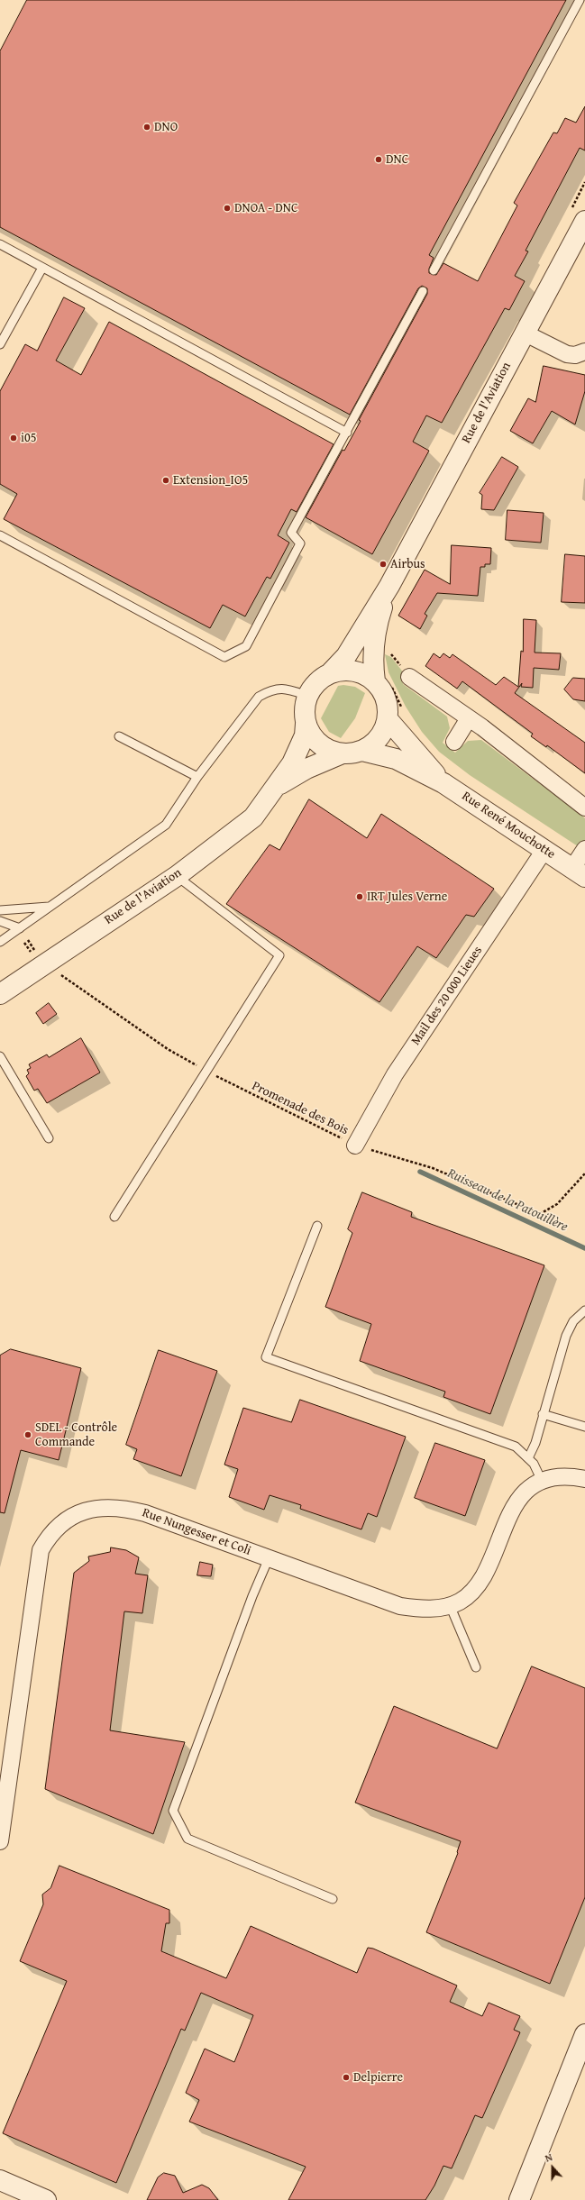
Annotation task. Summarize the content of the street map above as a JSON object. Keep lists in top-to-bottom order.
{
  "streets": {
    "street": [
      "Rue de l'Aviation",
      "Rue René Mouchotte",
      "Mail des 20 000 Lieues",
      "Rue Nungesser et Coli"
    ],
    "path": ["Promenade des Bois"]
  },
  "crossings": [
    ["Rue de l'Aviation", "Rue René Mouchotte"],
    ["Rue de l'Aviation", "Promenade des Bois"],
    ["Rue René Mouchotte", "Mail des 20 000 Lieues"],
    ["Mail des 20 000 Lieues", "Promenade des Bois"]
  ],
  "water": ["Ruisseau de la Patouillère"],
  "places": [
    "DNO",
    "DNC",
    "DNOA - DNC",
    "i05",
    "Extension_IO5",
    "Airbus",
    "IRT Jules Verne",
    "SDEL - Contrôle Commande",
    "Delpierre"
  ],
  "north": "top"
}
